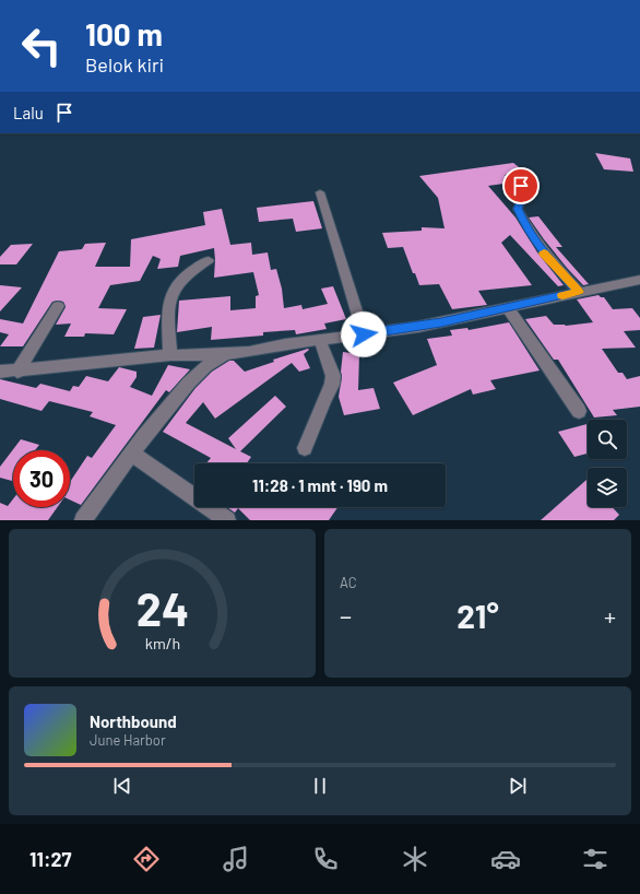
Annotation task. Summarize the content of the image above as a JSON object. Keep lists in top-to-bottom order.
{
  "page": {
    "turn": ["100 m", "Belok kiri"],
    "then": "Lalu",
    "limit": "30",
    "trip": "11:28 · 1 mnt · 190 m",
    "tile": "AC",
    "heat": ["−", "21°", "+"],
    "song": ["Northbound", "June Harbor"],
    "tabs": "11:27",
    "gauge": ["24", "km/h"]
  }
}
